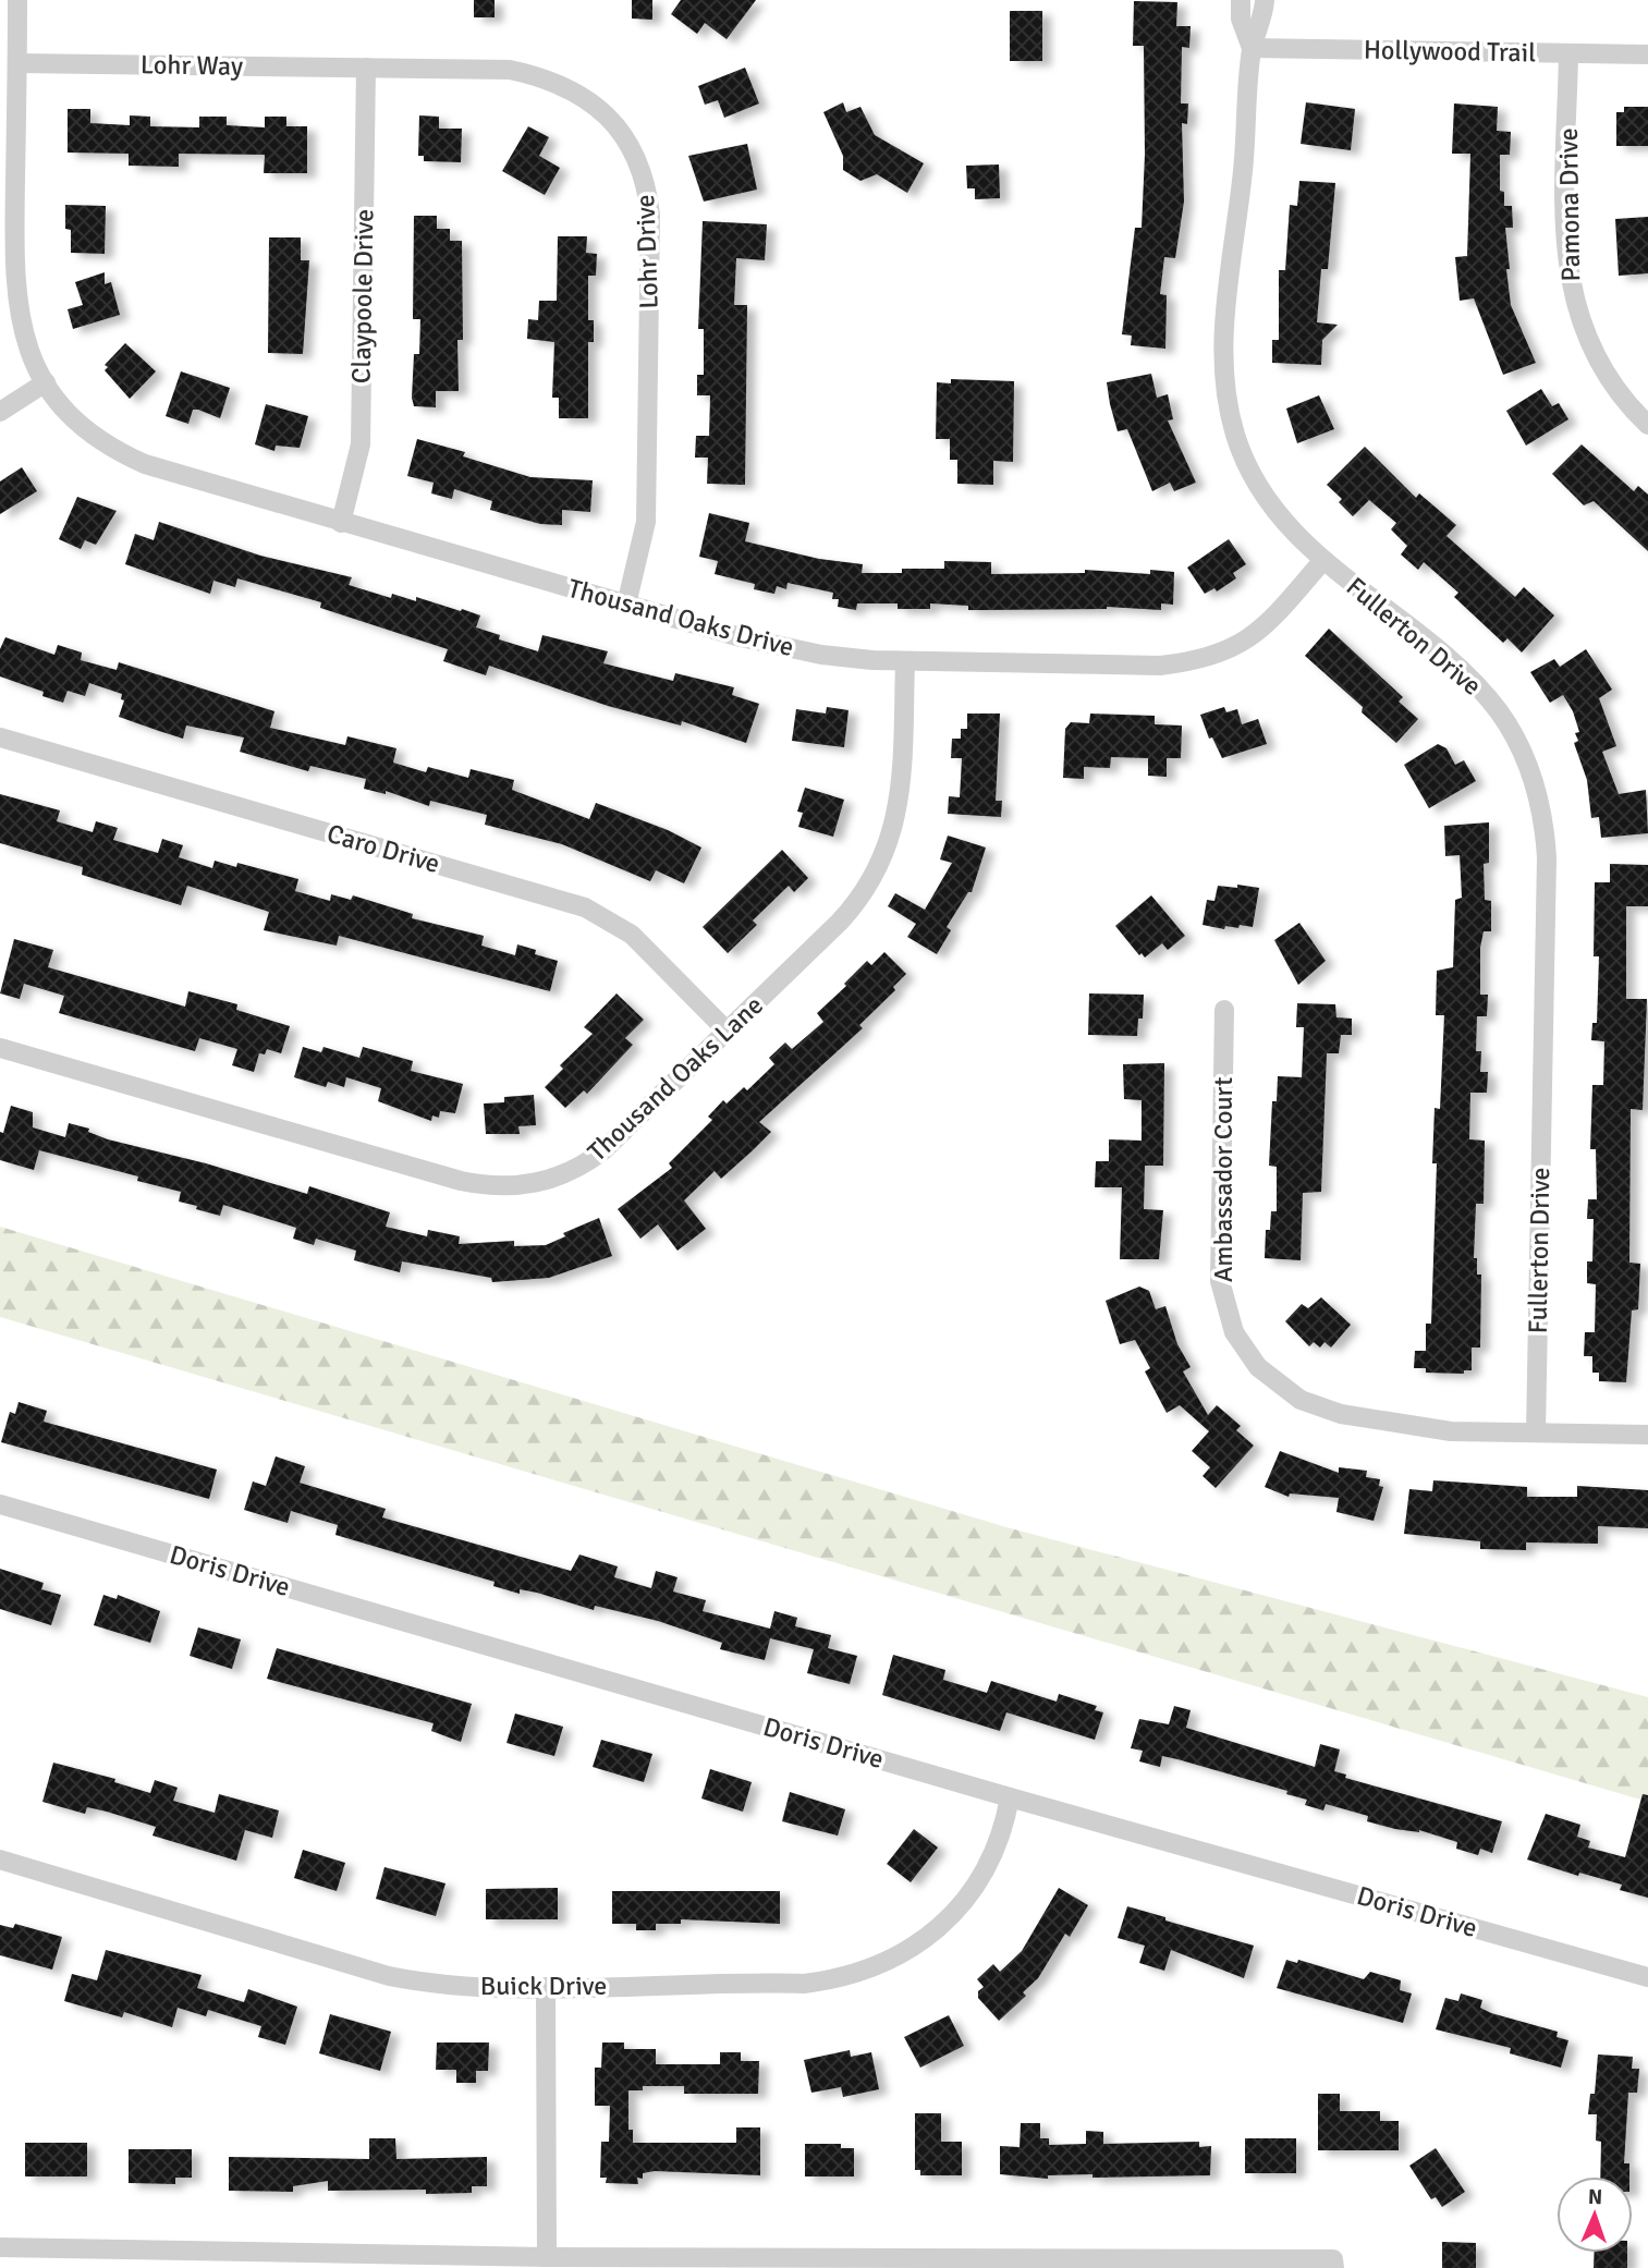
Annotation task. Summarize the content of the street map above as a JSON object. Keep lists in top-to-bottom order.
{
  "streets": {
    "street": [
      "Hollywood Trail",
      "Lohr Way",
      "Pamona Drive",
      "Lohr Drive",
      "Claypoole Drive",
      "Thousand Oaks Drive",
      "Fullerton Drive",
      "Caro Drive",
      "Thousand Oaks Lane",
      "Ambassador Court",
      "Doris Drive",
      "Buick Drive"
    ]
  },
  "crossings": [
    ["Hollywood Trail", "Pamona Drive"],
    ["Hollywood Trail", "Fullerton Drive"],
    ["Lohr Way", "Lohr Drive"],
    ["Lohr Way", "Claypoole Drive"],
    ["Lohr Way", "Thousand Oaks Drive"],
    ["Lohr Drive", "Claypoole Drive"],
    ["Lohr Drive", "Thousand Oaks Drive"],
    ["Claypoole Drive", "Thousand Oaks Drive"],
    ["Thousand Oaks Drive", "Fullerton Drive"],
    ["Thousand Oaks Drive", "Thousand Oaks Lane"],
    ["Fullerton Drive", "Ambassador Court"],
    ["Caro Drive", "Thousand Oaks Lane"],
    ["Doris Drive", "Buick Drive"]
  ],
  "north": "top"
}
